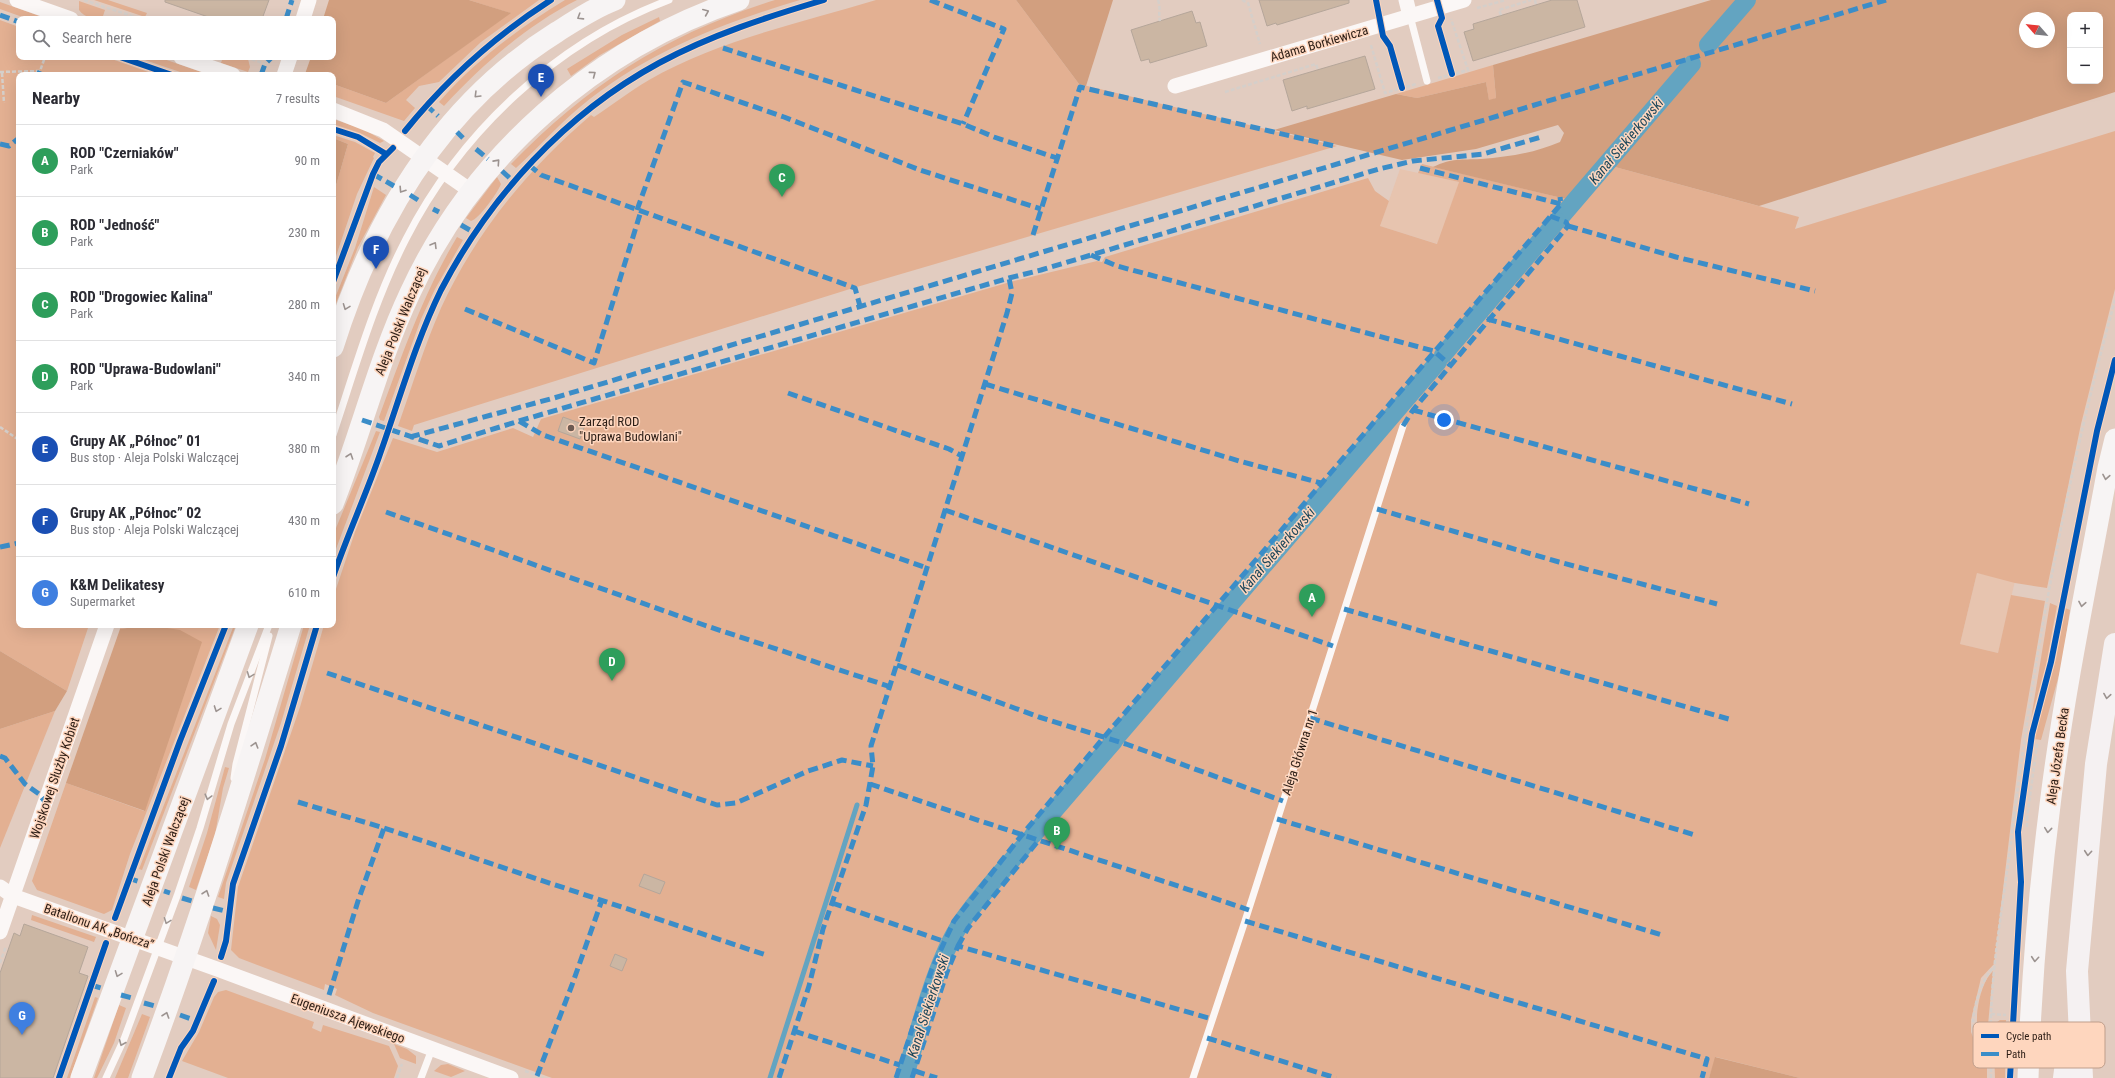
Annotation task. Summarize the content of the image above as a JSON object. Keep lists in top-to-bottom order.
{
  "streets": {
    "main road": ["Aleja Polski Walczącej", "Aleja Józefa Becka"],
    "street": [
      "Adama Borkiewicza",
      "Wojskowej Służby Kobiet",
      "Batalionu AK „Bończa”",
      "Eugeniusza Ajewskiego"
    ],
    "lane": ["Aleja Główna nr 1"]
  },
  "crossings": [
    ["Aleja Polski Walczącej", "Batalionu AK „Bończa”"],
    ["Wojskowej Służby Kobiet", "Batalionu AK „Bończa”"],
    ["Batalionu AK „Bończa”", "Eugeniusza Ajewskiego"]
  ],
  "water": ["Kanał Siekierkowski"],
  "places": ["Zarząd ROD \"Uprawa Budowlani\""],
  "legend": ["Cycle path", "Path"],
  "north": "top left",
  "page": {
    "map_buttons": ["+", "−"],
    "search": "Search here",
    "pins": [
      "E",
      "C",
      "F",
      "A",
      "D",
      "B",
      "G"
    ],
    "heading": ["Nearby", "7 results"],
    "list": [
      {
        "mark": "A",
        "name": "ROD \"Czerniaków\"",
        "note": "Park",
        "value": "90 m"
      },
      {
        "mark": "B",
        "name": "ROD \"Jedność\"",
        "note": "Park",
        "value": "230 m"
      },
      {
        "mark": "C",
        "name": "ROD \"Drogowiec Kalina\"",
        "note": "Park",
        "value": "280 m"
      },
      {
        "mark": "D",
        "name": "ROD \"Uprawa-Budowlani\"",
        "note": "Park",
        "value": "340 m"
      },
      {
        "mark": "E",
        "name": "Grupy AK „Północ” 01",
        "note": "Bus stop · Aleja Polski Walczącej",
        "value": "380 m"
      },
      {
        "mark": "F",
        "name": "Grupy AK „Północ” 02",
        "note": "Bus stop · Aleja Polski Walczącej",
        "value": "430 m"
      },
      {
        "mark": "G",
        "name": "K&M Delikatesy",
        "note": "Supermarket",
        "value": "610 m"
      }
    ]
  }
}
